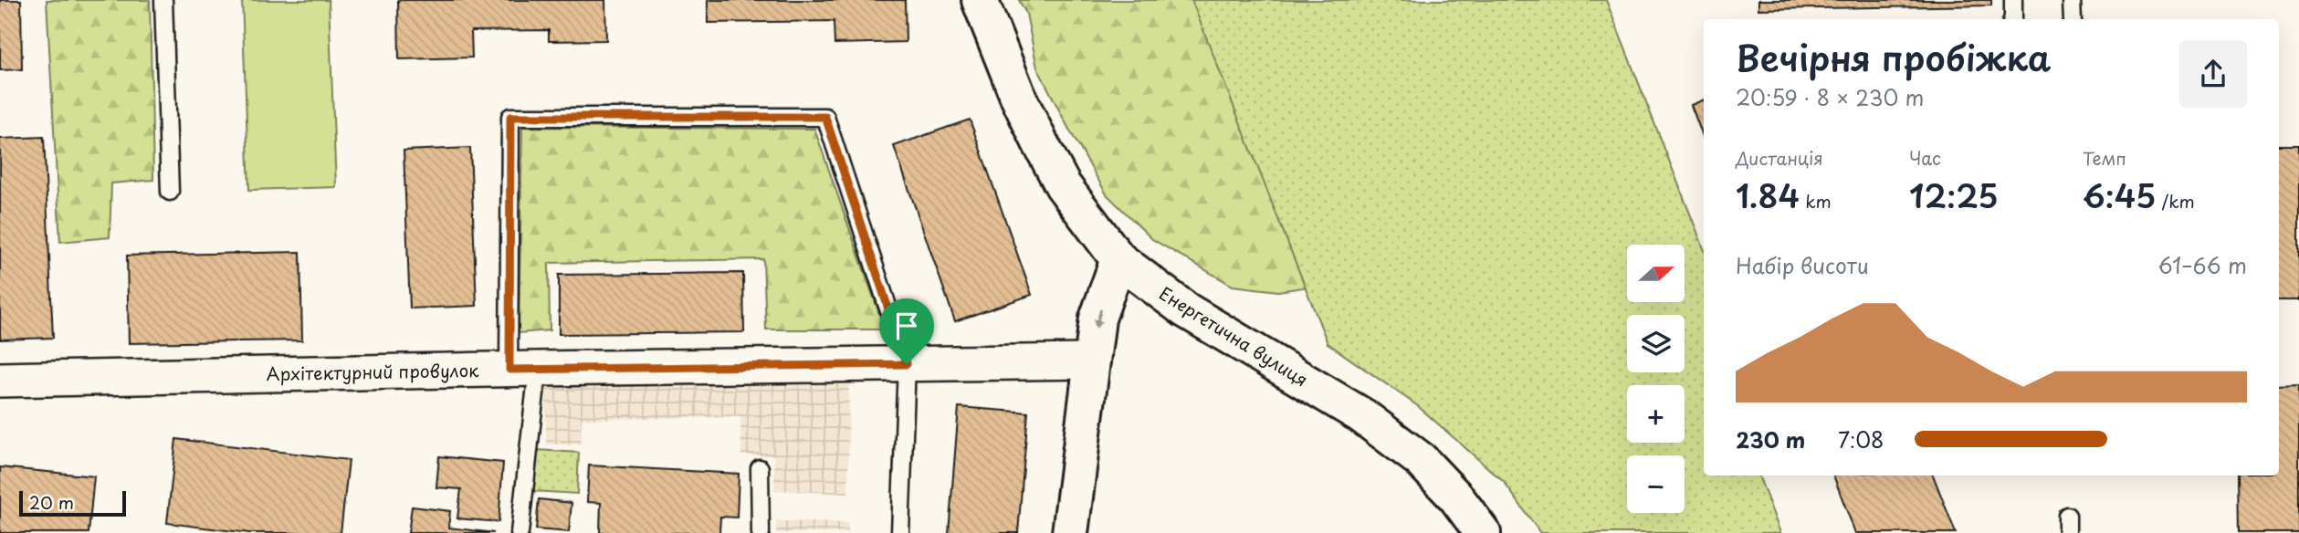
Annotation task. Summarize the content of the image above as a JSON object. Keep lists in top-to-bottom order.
{
  "streets": {
    "main road": ["Енергетична вулиця"],
    "street": ["Архітектурний провулок"]
  },
  "scale_bar": "20 m",
  "north": "right",
  "page": {
    "heading": ["Вечірня пробіжка", "20:59 · 8 × 230 m"],
    "stats": [
      ["Дистанція", "1.84 km"],
      ["Час", "12:25"],
      ["Темп", "6:45 /km"]
    ],
    "chart": ["Набір висоти", "61–66 m"],
    "map_buttons": ["+", "−"],
    "list": [
      {
        "name": "230 m",
        "note": "7:08"
      }
    ],
    "scale": "20 m"
  }
}
